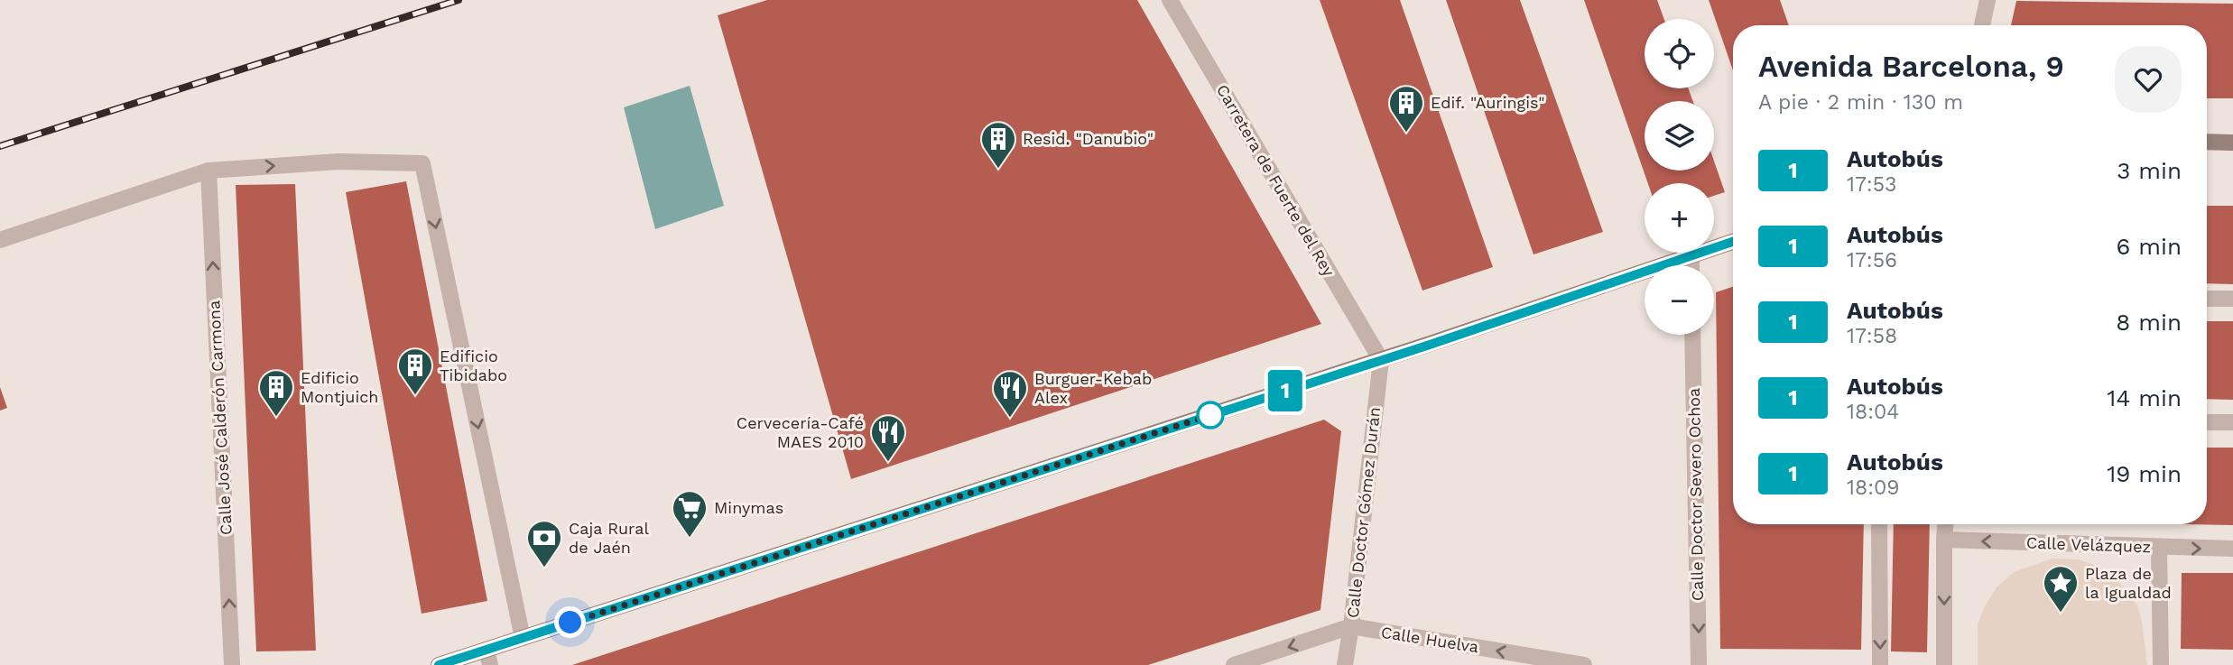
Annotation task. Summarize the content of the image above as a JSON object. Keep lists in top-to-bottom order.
{
  "streets": {
    "street": [
      "Carretera de Fuerte del Rey",
      "Calle José Calderón Carmona",
      "Calle Doctor Severo Ochoa",
      "Calle Doctor Gómez Durán",
      "Calle Velázquez",
      "Calle Huelva"
    ]
  },
  "crossings": [
    ["Carretera de Fuerte del Rey", "Calle Doctor Gómez Durán"],
    ["Calle Doctor Gómez Durán", "Calle Huelva"]
  ],
  "one_way": ["Calle José Calderón Carmona", "Calle Doctor Severo Ochoa", "Calle Huelva"],
  "places": {
    "building": [
      "Edif. \"Auringis\"",
      "Resid. \"Danubio\"",
      "Edificio Tibidabo",
      "Edificio Montjuich"
    ],
    "restaurant": ["Burguer-Kebab Alex", "Cervecería-Café MAES 2010"],
    "supermarket": ["Minymas"],
    "bank": ["Caja Rural de Jaén"],
    "place": ["Plaza de la Igualdad"]
  },
  "lines": ["bus line 1"],
  "page": {
    "on_map": "1",
    "map_buttons": ["+", "−"],
    "heading": ["Avenida Barcelona, 9", "A pie · 2 min · 130 m"],
    "list": [
      {
        "mark": "1",
        "name": "Autobús",
        "note": "17:53",
        "value": "3 min"
      },
      {
        "mark": "1",
        "name": "Autobús",
        "note": "17:56",
        "value": "6 min"
      },
      {
        "mark": "1",
        "name": "Autobús",
        "note": "17:58",
        "value": "8 min"
      },
      {
        "mark": "1",
        "name": "Autobús",
        "note": "18:04",
        "value": "14 min"
      },
      {
        "mark": "1",
        "name": "Autobús",
        "note": "18:09",
        "value": "19 min"
      }
    ]
  }
}
